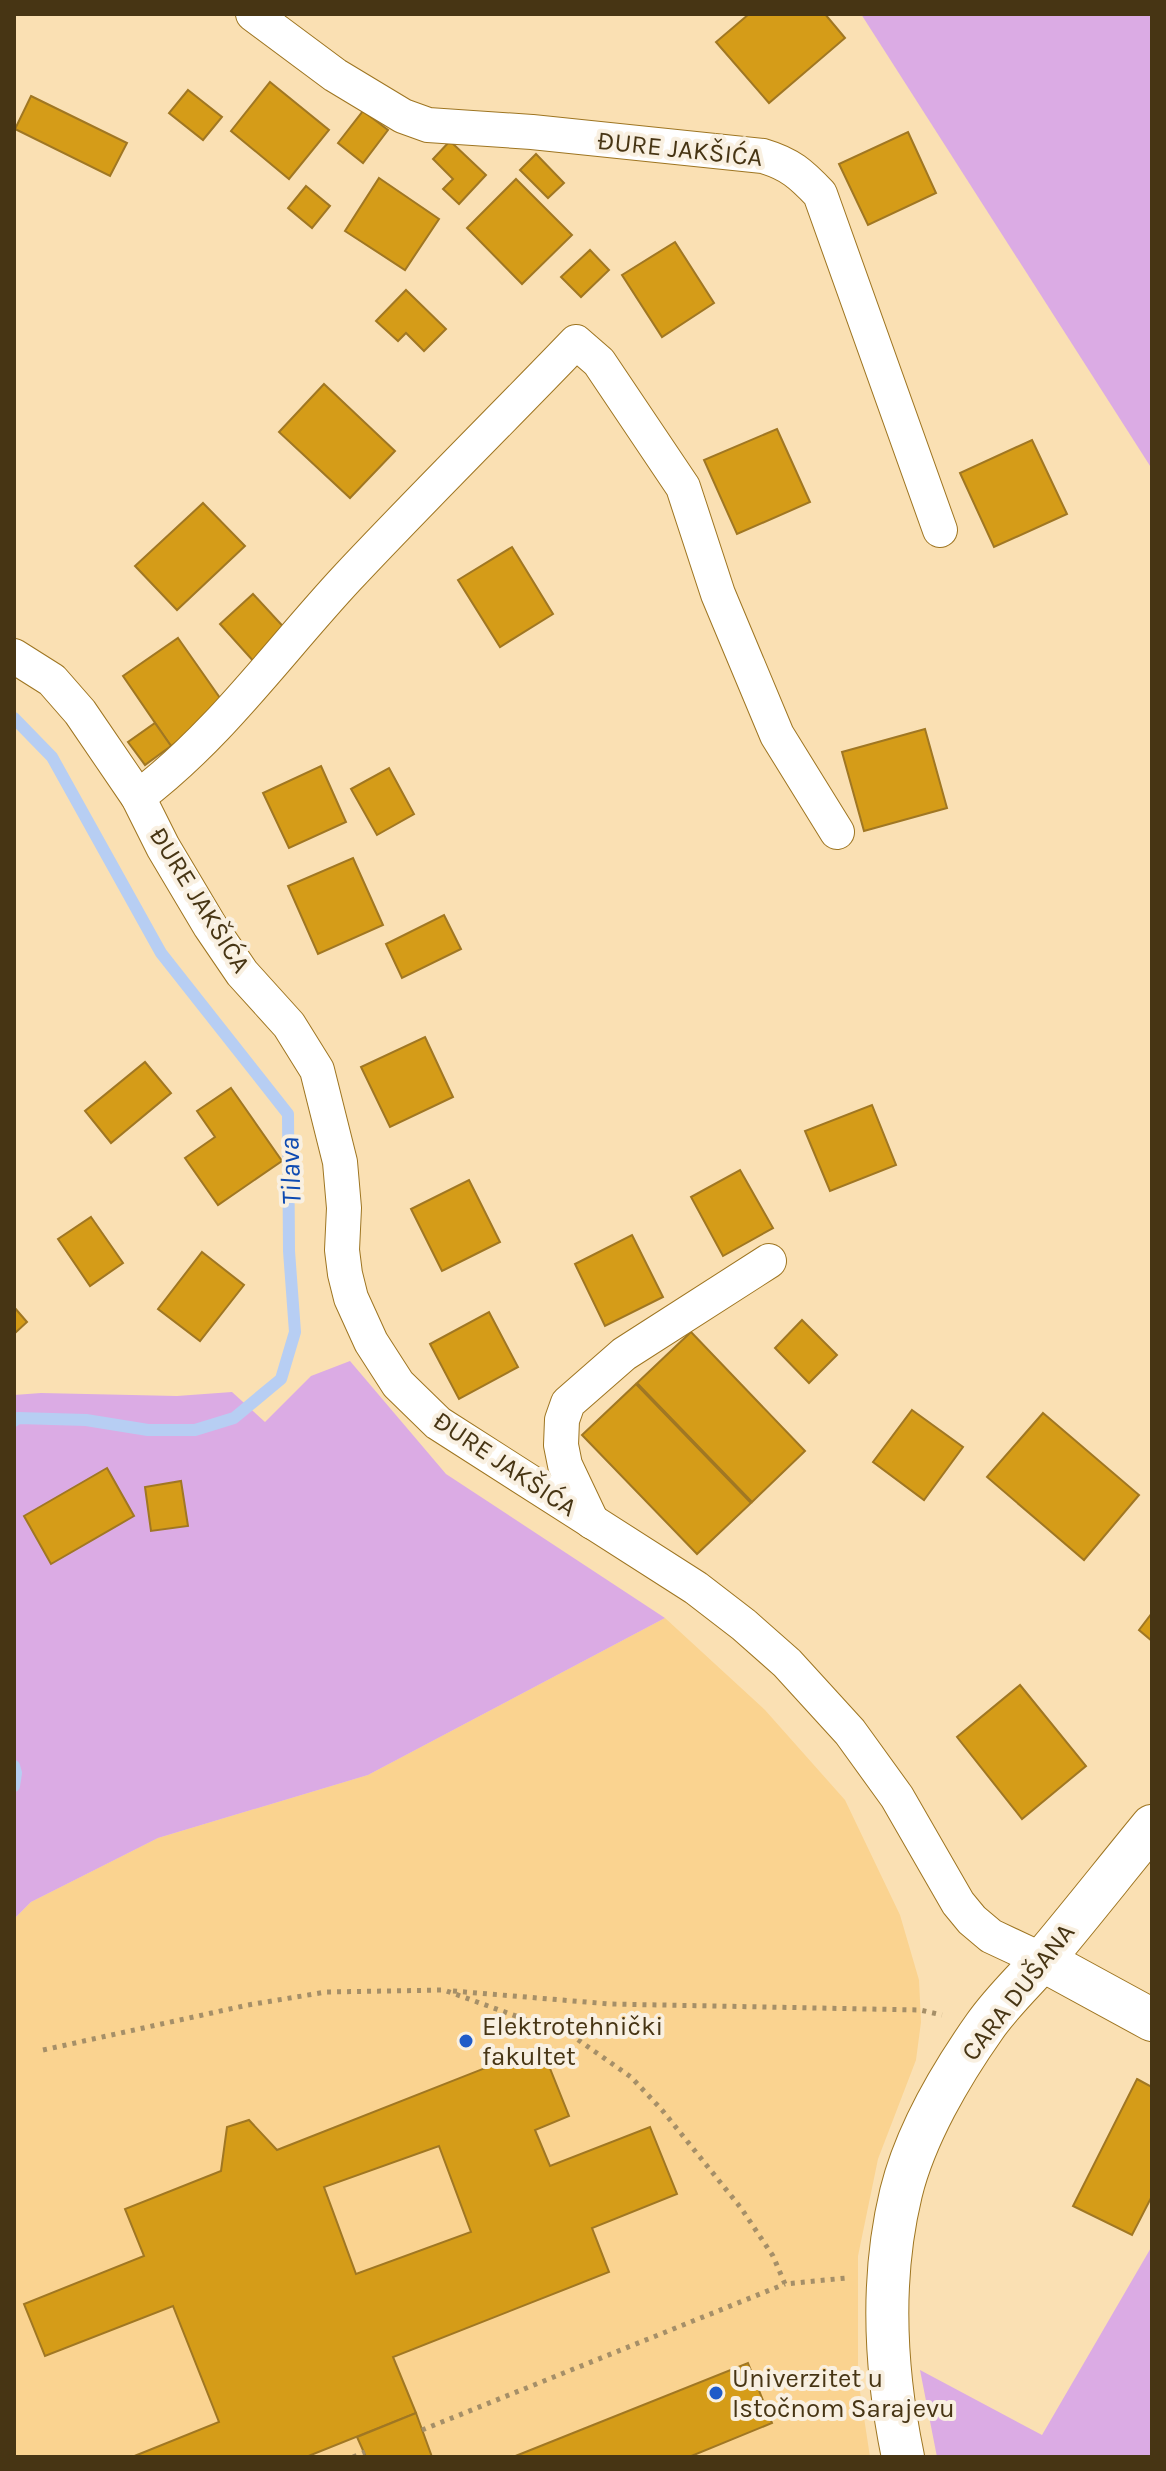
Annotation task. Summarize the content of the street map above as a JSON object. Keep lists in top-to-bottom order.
{
  "streets": {
    "street": ["ĐURE JAKŠIĆA", "CARA DUŠANA"]
  },
  "crossings": [
    ["ĐURE JAKŠIĆA", "CARA DUŠANA"]
  ],
  "water": ["Tilava"],
  "places": ["Elektrotehnički fakultet", "Univerzitet u Istočnom Sarajevu"]
}
